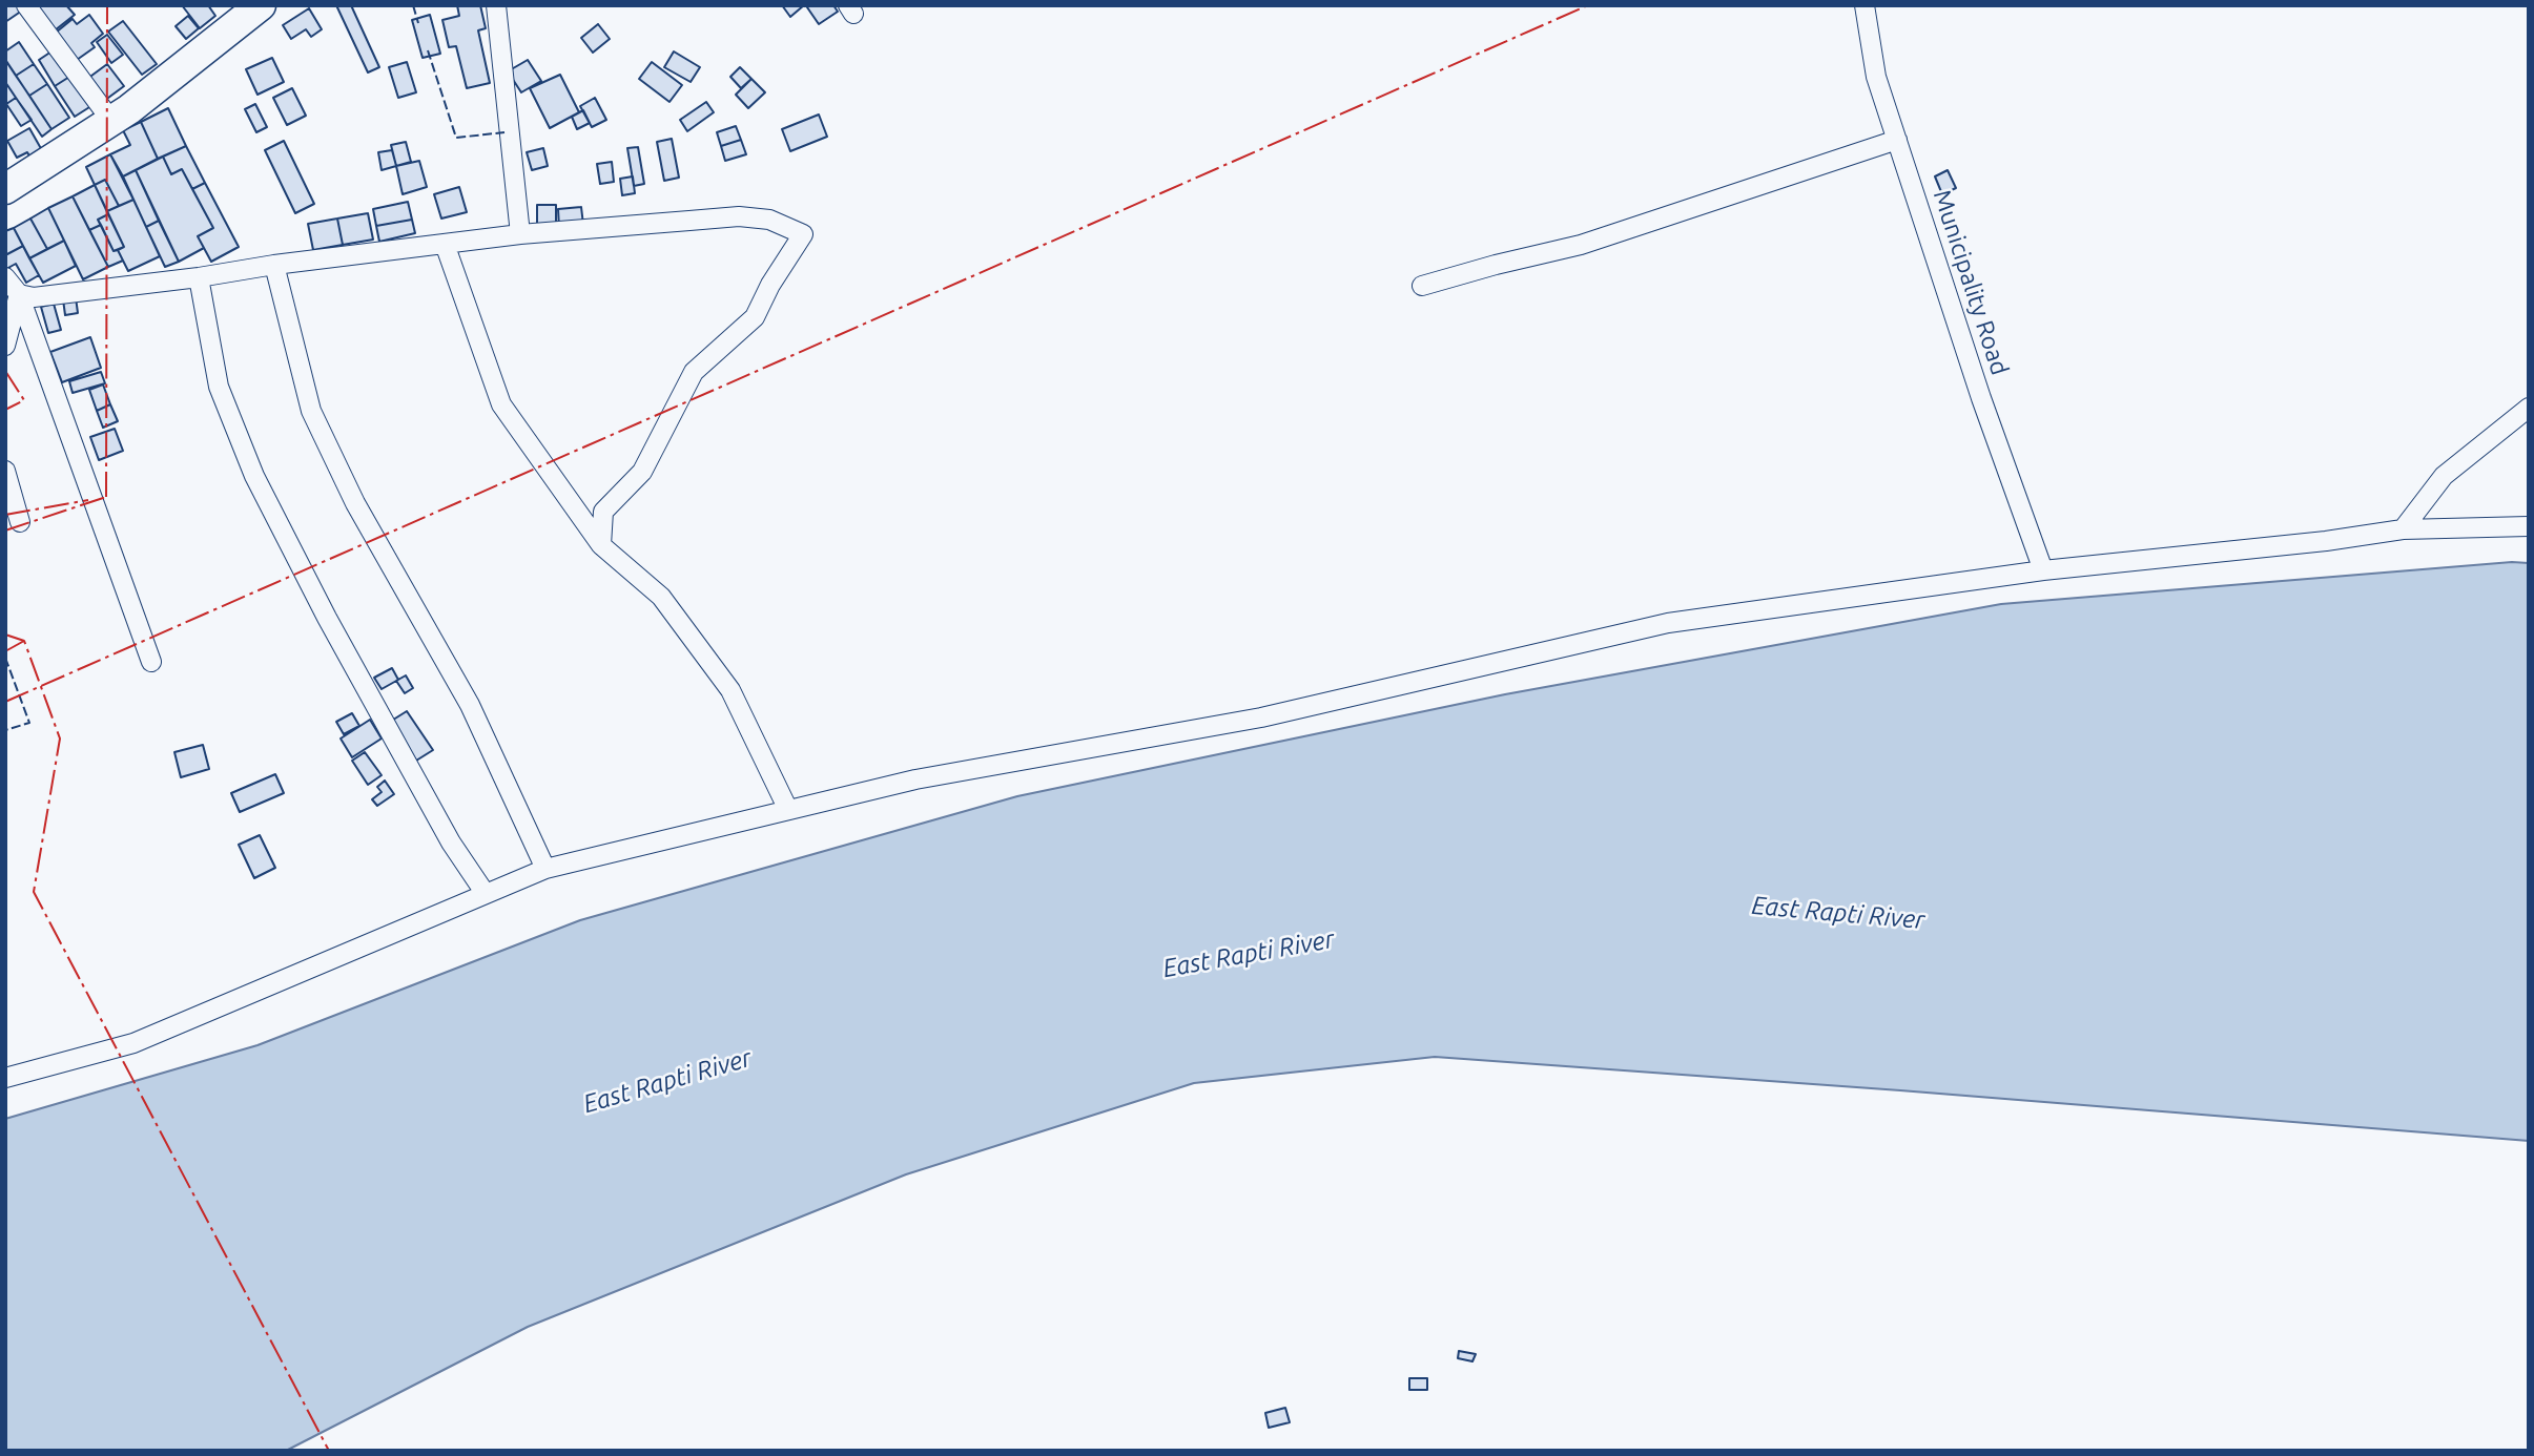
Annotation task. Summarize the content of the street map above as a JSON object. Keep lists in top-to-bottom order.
{
  "streets": {
    "street": ["Municipality Road"]
  },
  "water": ["East Rapti River"]
}
